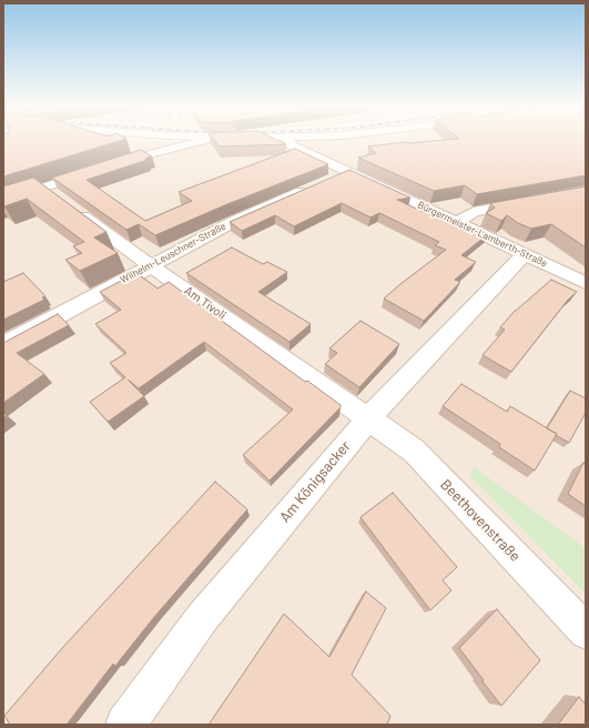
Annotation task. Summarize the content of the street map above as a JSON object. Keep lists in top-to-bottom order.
{
  "streets": {
    "street": [
      "Bürgermeister-Lamberth-Straße",
      "Wilhelm-Leuschner-Straße",
      "Am Tivoli",
      "Am Königsacker",
      "Beethovenstraße"
    ]
  },
  "crossings": [
    ["Bürgermeister-Lamberth-Straße", "Wilhelm-Leuschner-Straße"],
    ["Bürgermeister-Lamberth-Straße", "Am Königsacker"],
    ["Wilhelm-Leuschner-Straße", "Am Tivoli"],
    ["Am Tivoli", "Am Königsacker"],
    ["Am Tivoli", "Beethovenstraße"],
    ["Am Königsacker", "Beethovenstraße"]
  ]
}
